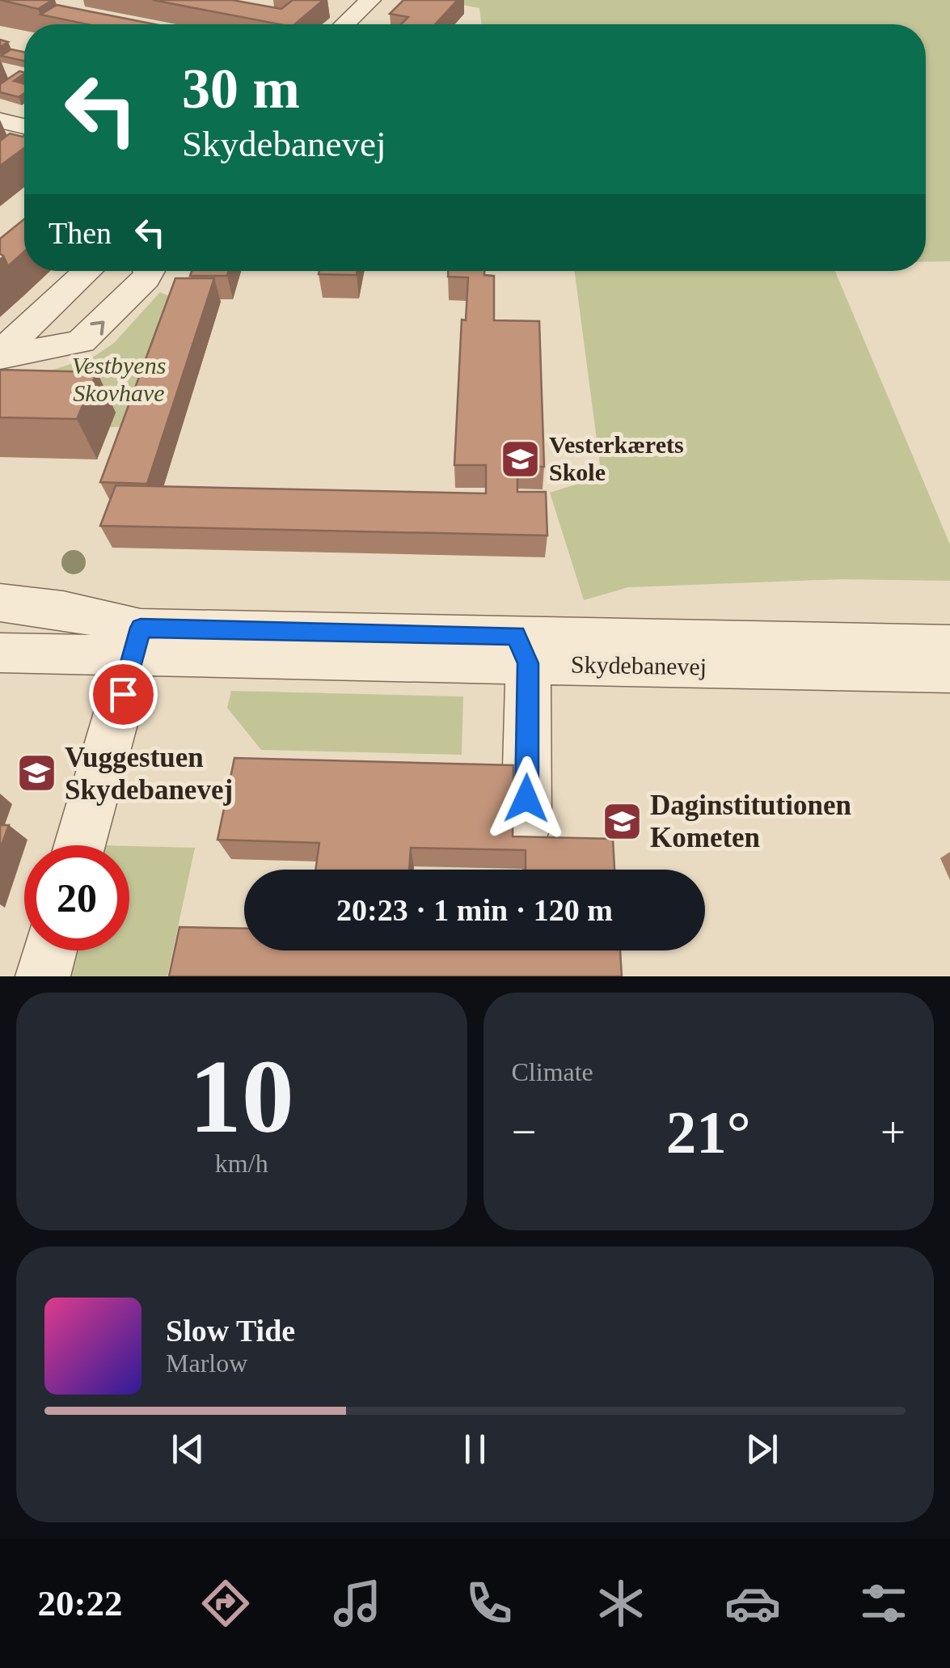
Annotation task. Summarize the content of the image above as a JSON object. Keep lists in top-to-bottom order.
{
  "streets": {
    "street": ["Skydebanevej"]
  },
  "parks": ["Vestbyens Skovhave"],
  "places": {
    "school or university": ["Vesterkærets Skole", "Vuggestuen Skydebanevej", "Daginstitutionen Kometen"]
  },
  "page": {
    "turn": ["30 m", "Skydebanevej"],
    "then": "Then",
    "limit": "20",
    "trip": "20:23 · 1 min · 120 m",
    "tile": [
      ["10", "km/h"],
      "Climate"
    ],
    "heat": ["−", "21°", "+"],
    "song": ["Slow Tide", "Marlow"],
    "tabs": "20:22"
  }
}
